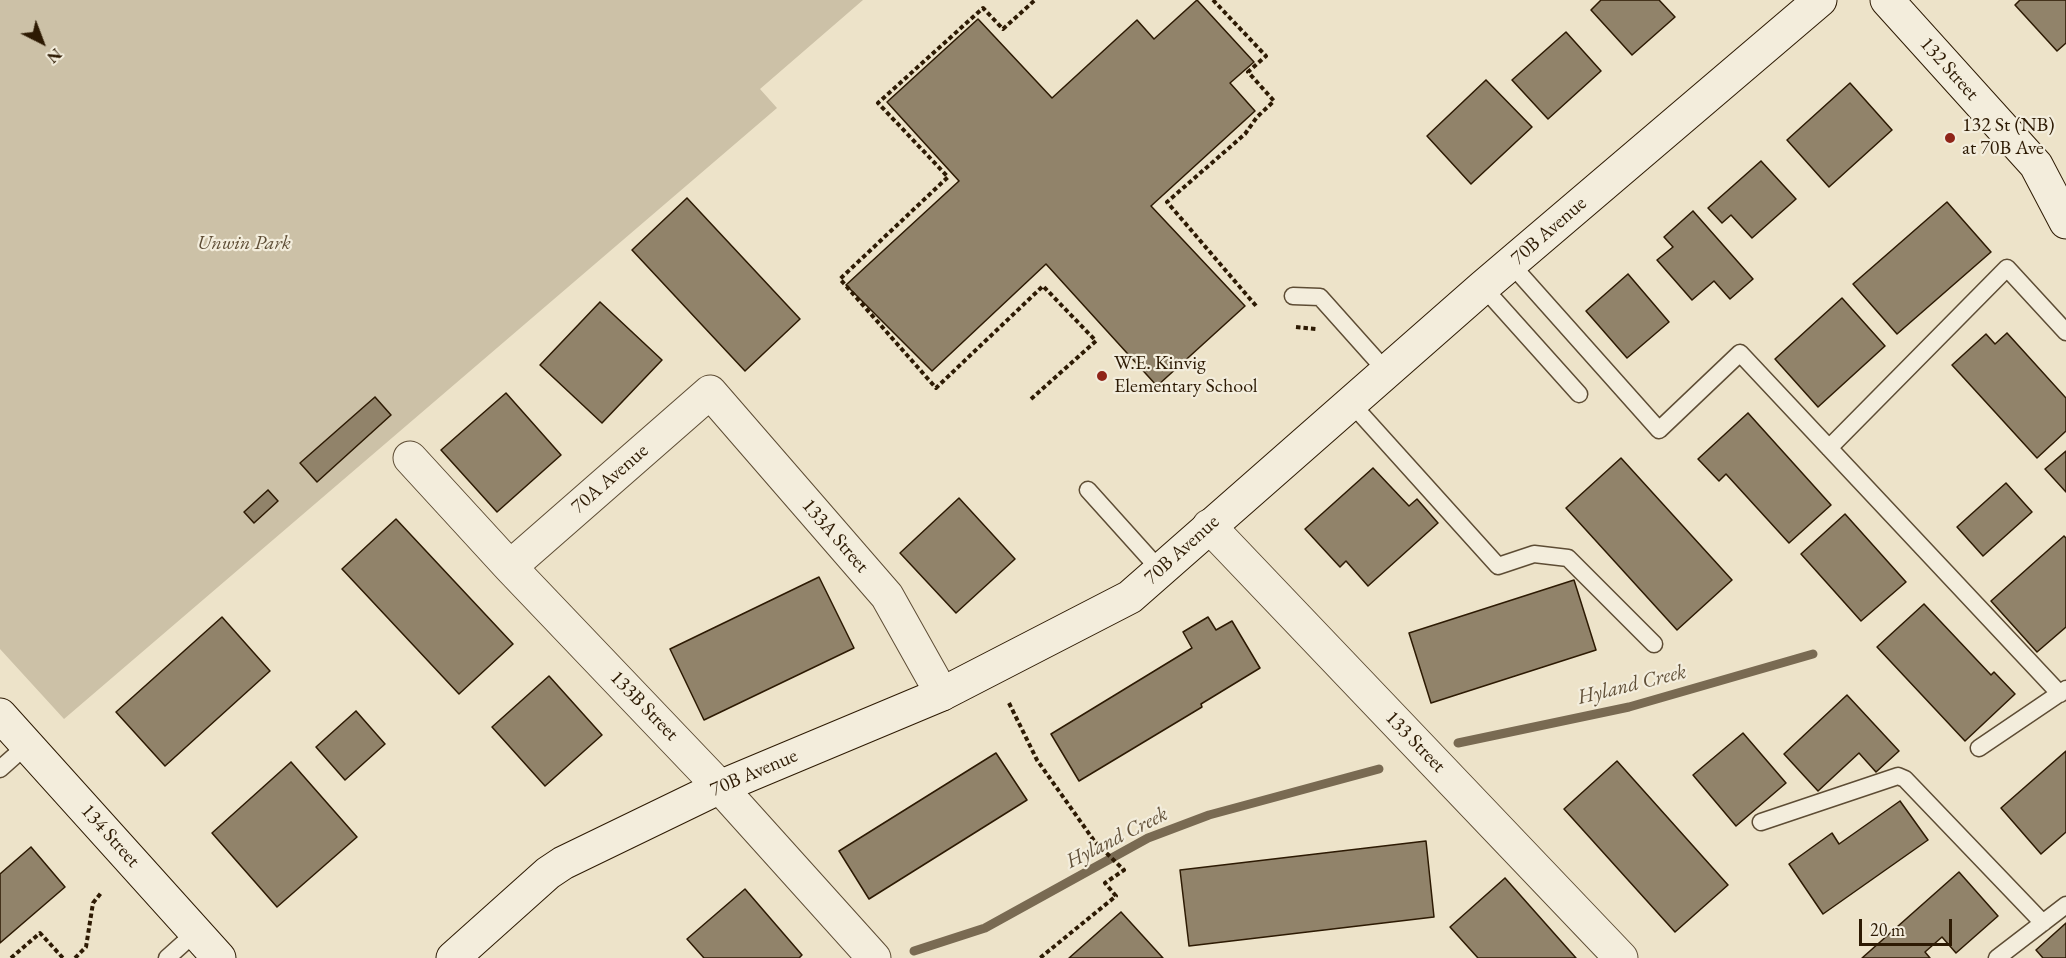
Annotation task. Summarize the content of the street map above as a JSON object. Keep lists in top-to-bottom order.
{
  "streets": {
    "street": [
      "132 Street",
      "70B Avenue",
      "70A Avenue",
      "133A Street",
      "133B Street",
      "133 Street",
      "134 Street"
    ]
  },
  "crossings": [
    ["70B Avenue", "133A Street"],
    ["70B Avenue", "133B Street"],
    ["70B Avenue", "133 Street"],
    ["70A Avenue", "133A Street"],
    ["70A Avenue", "133B Street"]
  ],
  "water": ["Hyland Creek"],
  "parks": ["Unwin Park"],
  "places": ["132 St (NB) at 70B Ave", "W.E. Kinvig Elementary School"],
  "scale_bar": "20 m",
  "north": "bottom right"
}
